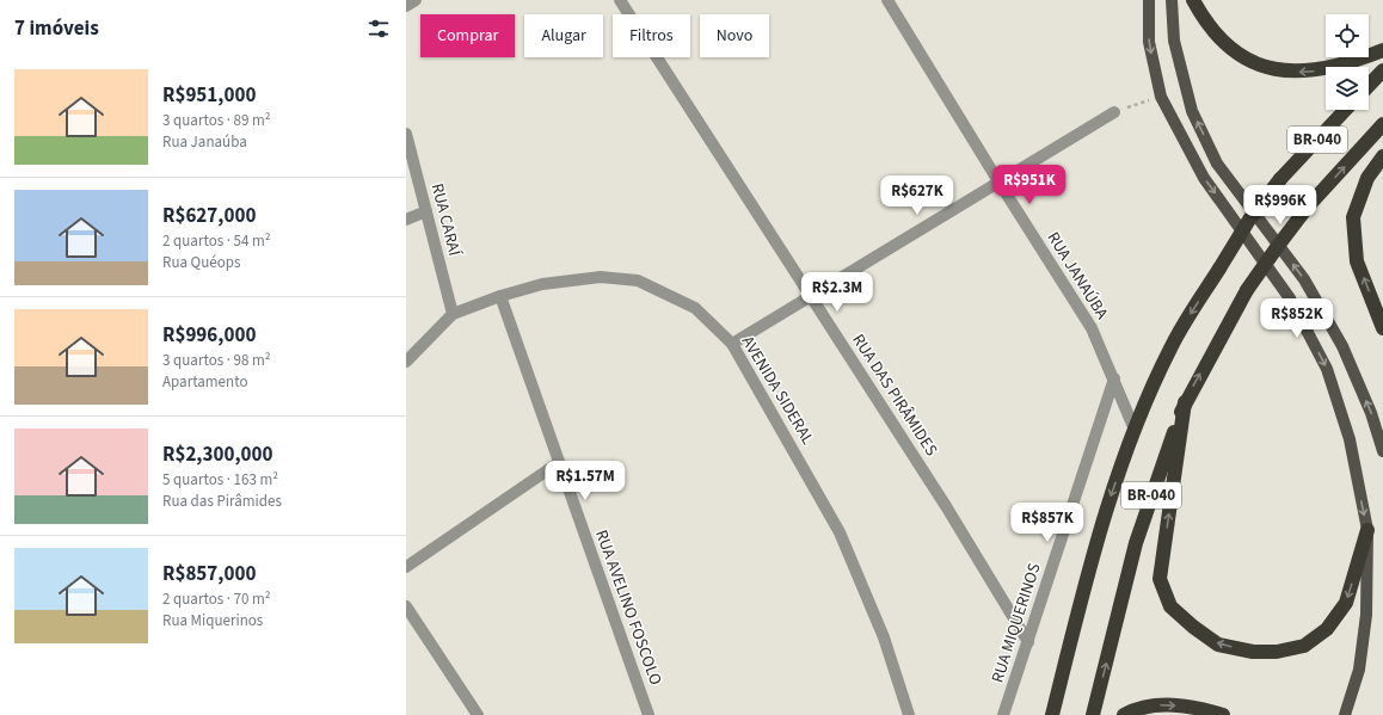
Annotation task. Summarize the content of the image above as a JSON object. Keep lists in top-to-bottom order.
{
  "streets": {
    "highway": ["BR-040"],
    "street": [
      "RUA CARAÍ",
      "RUA JANAÚBA",
      "AVENIDA SIDERAL",
      "RUA DAS PIRÂMIDES",
      "RUA AVELINO FOSCOLO",
      "RUA MIQUERINOS"
    ]
  },
  "crossings": [
    ["BR-040", "RUA JANAÚBA"],
    ["RUA CARAÍ", "AVENIDA SIDERAL"],
    ["RUA JANAÚBA", "RUA MIQUERINOS"],
    ["AVENIDA SIDERAL", "RUA AVELINO FOSCOLO"],
    ["RUA DAS PIRÂMIDES", "RUA MIQUERINOS"]
  ],
  "page": {
    "heading": "7 imóveis",
    "chip": [
      "Comprar",
      "Alugar",
      "Filtros",
      "Novo"
    ],
    "list": [
      {
        "name": "R$951,000",
        "note": "3 quartos · 89 m² · Rua Janaúba"
      },
      {
        "name": "R$627,000",
        "note": "2 quartos · 54 m² · Rua Quéops"
      },
      {
        "name": "R$996,000",
        "note": "3 quartos · 98 m² · Apartamento"
      },
      {
        "name": "R$2,300,000",
        "note": "5 quartos · 163 m² · Rua das Pirâmides"
      },
      {
        "name": "R$857,000",
        "note": "2 quartos · 70 m² · Rua Miquerinos"
      }
    ],
    "price": [
      "R$951K",
      "R$627K",
      "R$996K",
      "R$2.3M",
      "R$852K",
      "R$1.57M",
      "R$857K"
    ]
  }
}
